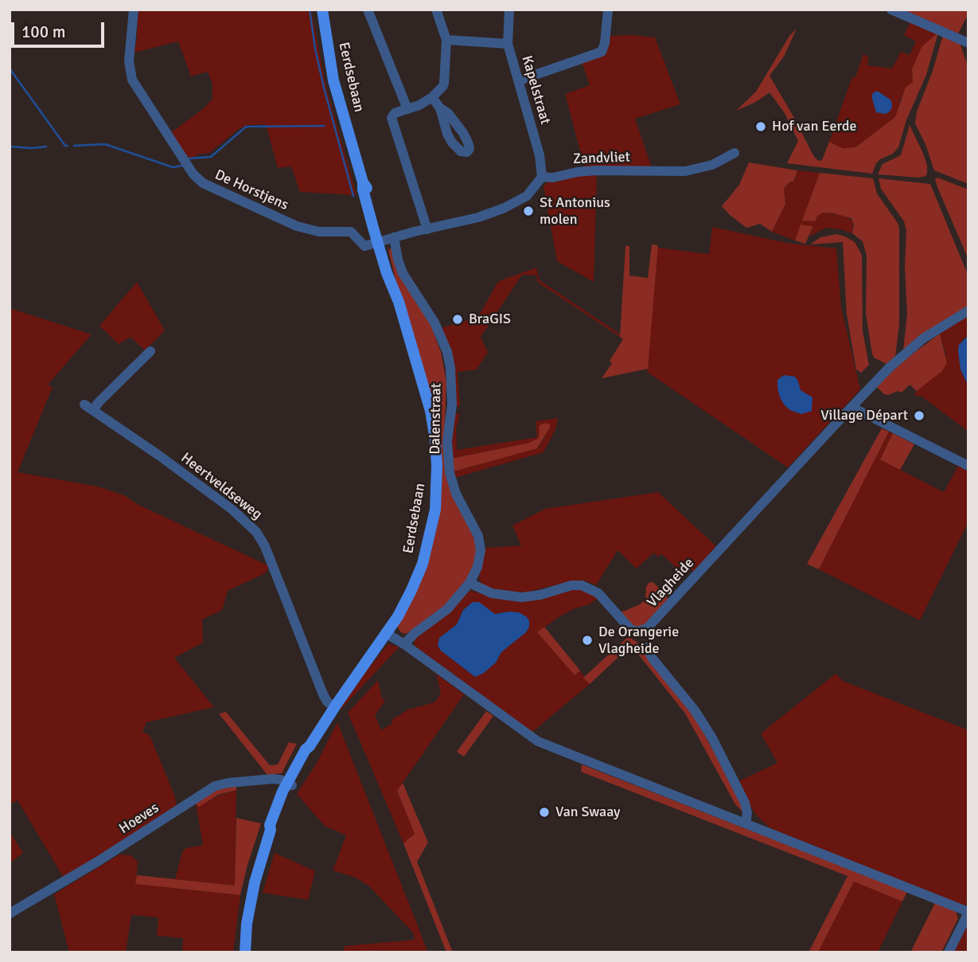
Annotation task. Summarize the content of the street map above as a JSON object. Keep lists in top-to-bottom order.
{
  "streets": {
    "main road": ["Eerdsebaan"],
    "street": [
      "Kapelstraat",
      "Zandvliet",
      "De Horstjens",
      "Dalenstraat",
      "Heertveldseweg",
      "Vlagheide",
      "Hoeves"
    ]
  },
  "crossings": [
    ["Eerdsebaan", "De Horstjens"],
    ["Eerdsebaan", "Dalenstraat"],
    ["Eerdsebaan", "Heertveldseweg"],
    ["Eerdsebaan", "Hoeves"],
    ["Kapelstraat", "Zandvliet"],
    ["De Horstjens", "Dalenstraat"],
    ["Dalenstraat", "Vlagheide"]
  ],
  "places": [
    "Hof van Eerde",
    "St Antonius molen",
    "BraGIS",
    "Village Départ",
    "De Orangerie Vlagheide",
    "Van Swaay"
  ],
  "scale_bar": "100 m"
}
